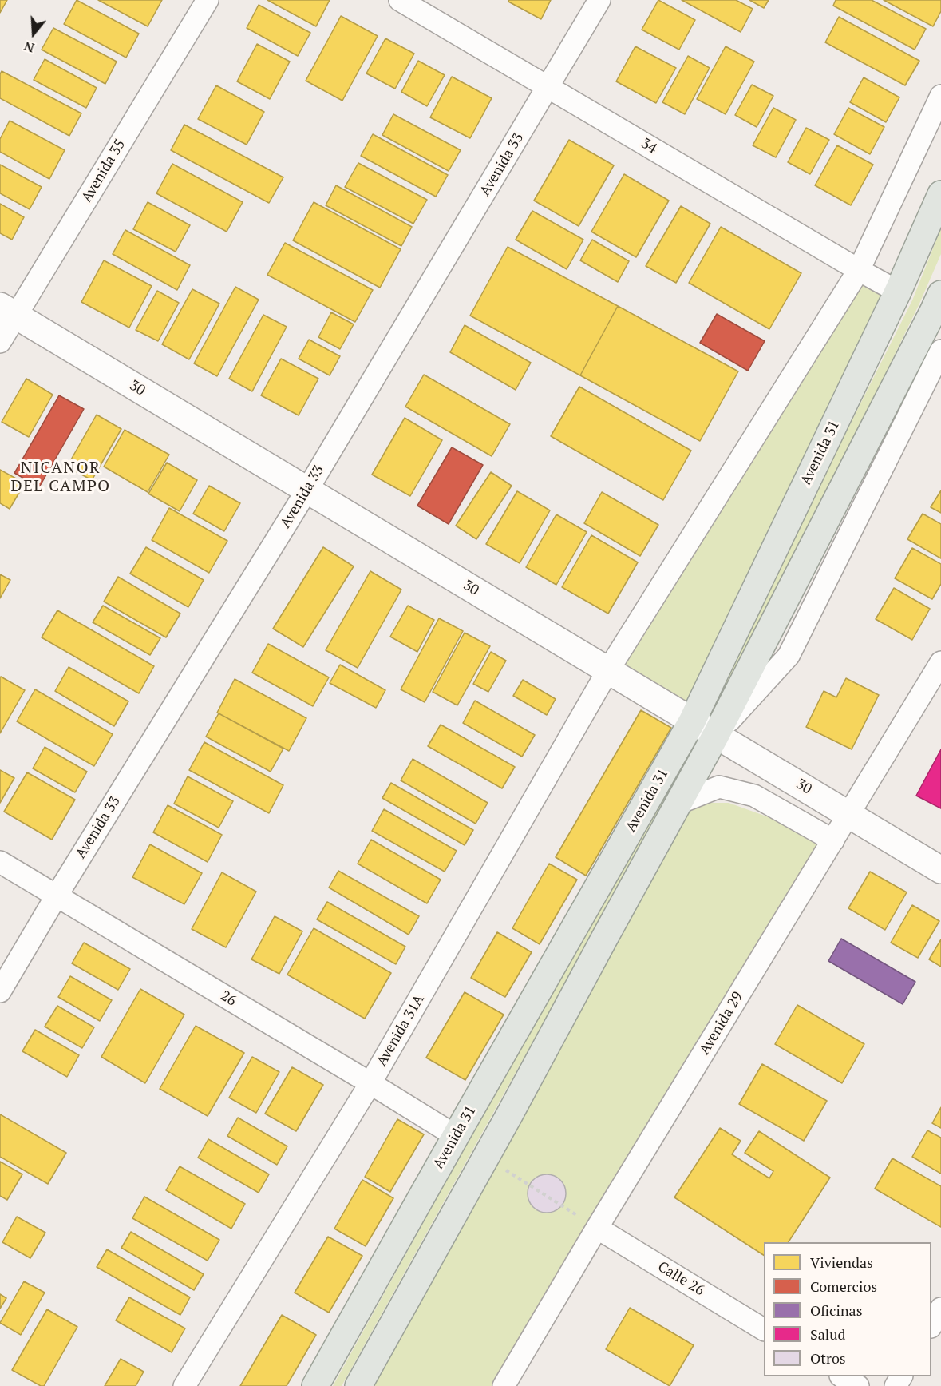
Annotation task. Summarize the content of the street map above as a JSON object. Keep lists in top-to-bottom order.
{
  "streets": {
    "main road": ["Avenida 31"],
    "street": [
      "34",
      "Avenida 33",
      "Avenida 35",
      "30",
      "26",
      "Avenida 29",
      "Avenida 31A",
      "Calle 26"
    ]
  },
  "crossings": [
    ["34", "Avenida 33"],
    ["34", "Avenida 31"],
    ["Avenida 33", "30"],
    ["Avenida 33", "26"],
    ["Avenida 35", "30"],
    ["30", "Avenida 31"],
    ["30", "Avenida 29"],
    ["30", "Avenida 31A"],
    ["Avenida 31", "26"],
    ["26", "Avenida 31A"],
    ["Avenida 29", "Calle 26"]
  ],
  "districts": ["NICANOR DEL CAMPO"],
  "legend": [
    "Viviendas",
    "Comercios",
    "Oficinas",
    "Salud",
    "Otros"
  ],
  "north": "bottom"
}
